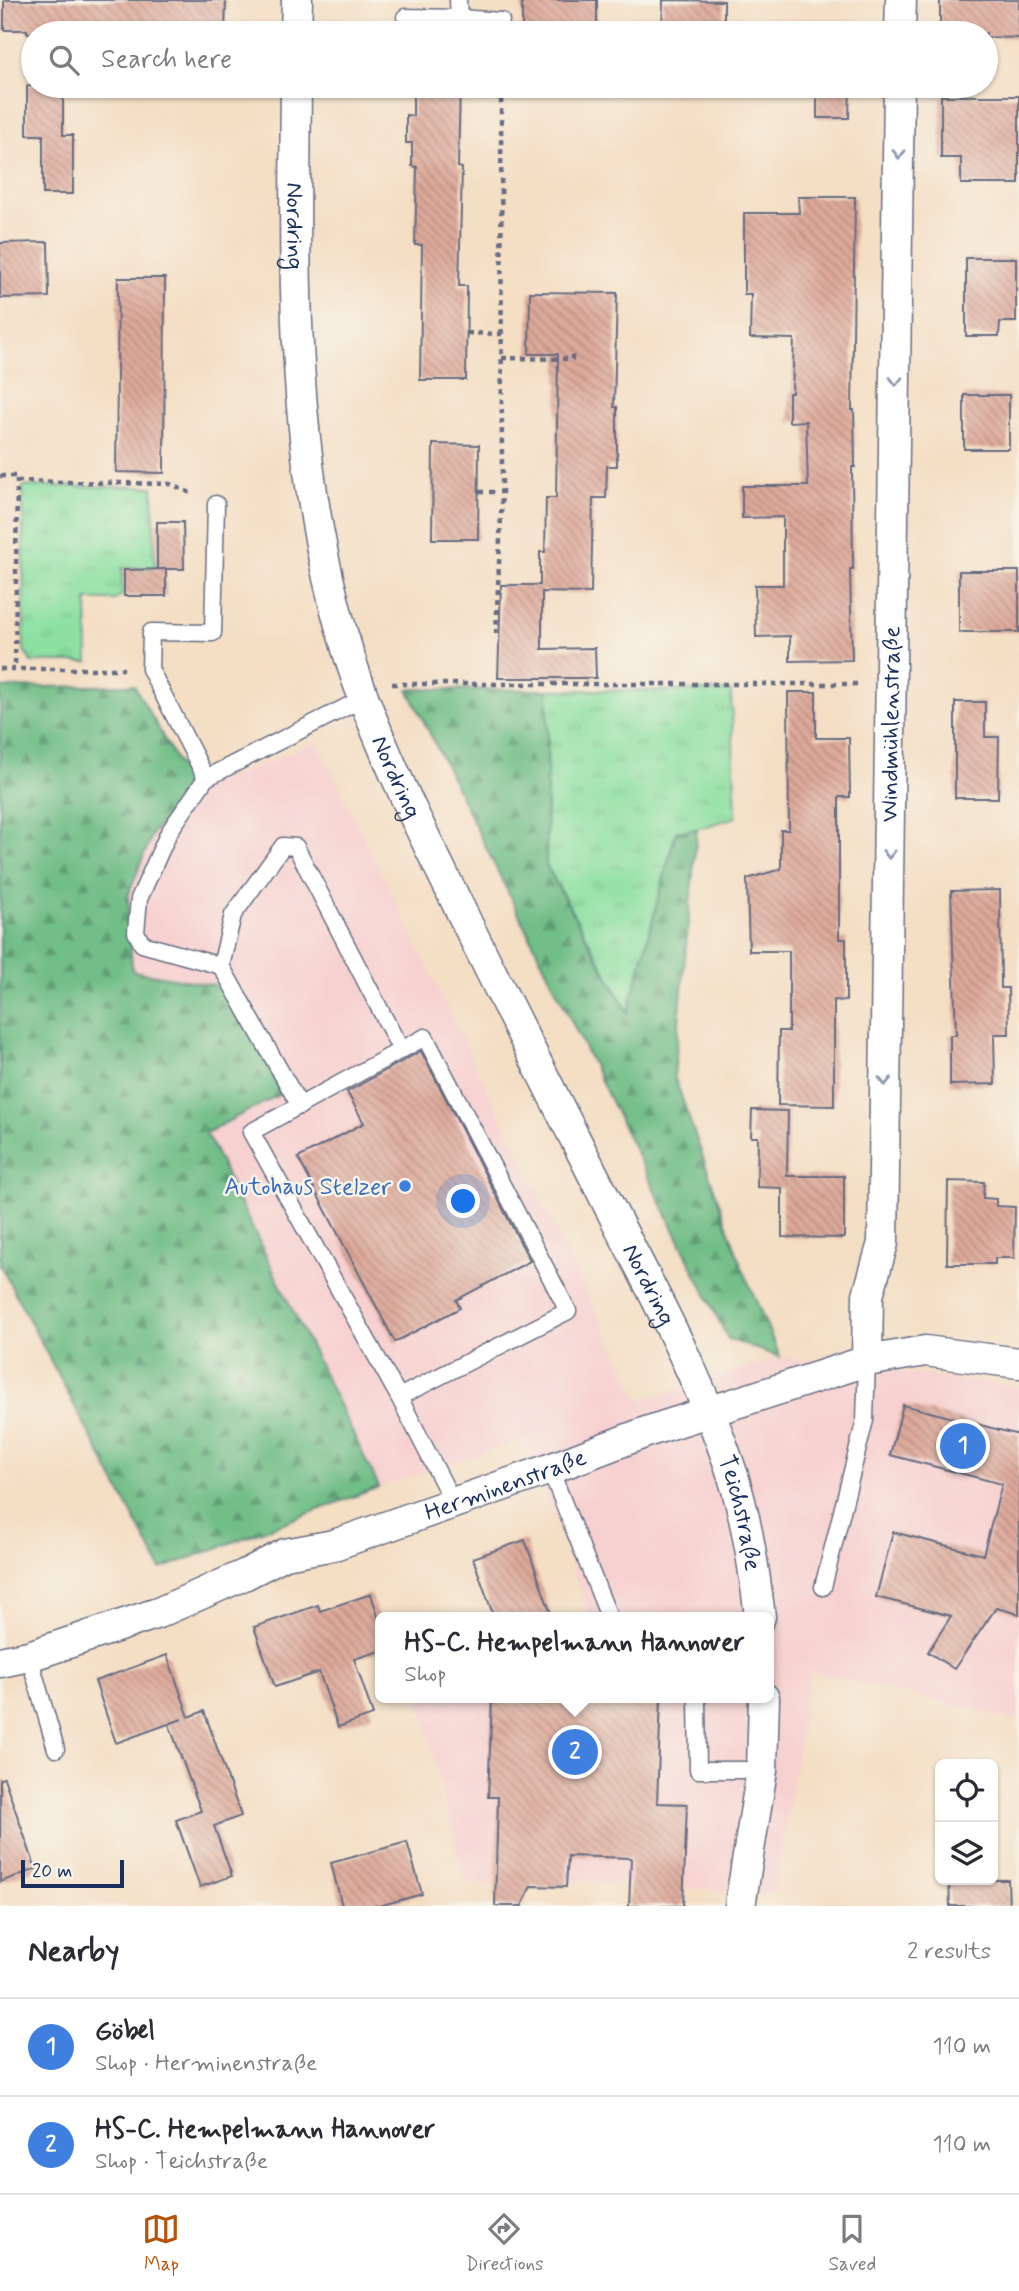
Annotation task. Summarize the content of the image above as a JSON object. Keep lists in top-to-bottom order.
{
  "streets": {
    "street": [
      "Nordring",
      "Windmühlenstraße",
      "Herminenstraße",
      "Teichstraße"
    ]
  },
  "crossings": [
    ["Nordring", "Herminenstraße"],
    ["Nordring", "Teichstraße"],
    ["Windmühlenstraße", "Herminenstraße"],
    ["Herminenstraße", "Teichstraße"]
  ],
  "one_way": ["Windmühlenstraße"],
  "places": ["Autohaus Stelzer"],
  "scale_bar": "20 m",
  "page": {
    "search": "Search here",
    "pins": ["1", "2"],
    "popup": ["HS-C. Hempelmann Hannover", "Shop"],
    "scale": "20 m",
    "heading": ["Nearby", "2 results"],
    "list": [
      {
        "mark": "1",
        "name": "Göbel",
        "note": "Shop · Herminenstraße",
        "value": "110 m"
      },
      {
        "mark": "2",
        "name": "HS-C. Hempelmann Hannover",
        "note": "Shop · Teichstraße",
        "value": "110 m"
      }
    ],
    "nav": ["Map", "Directions", "Saved"]
  }
}
